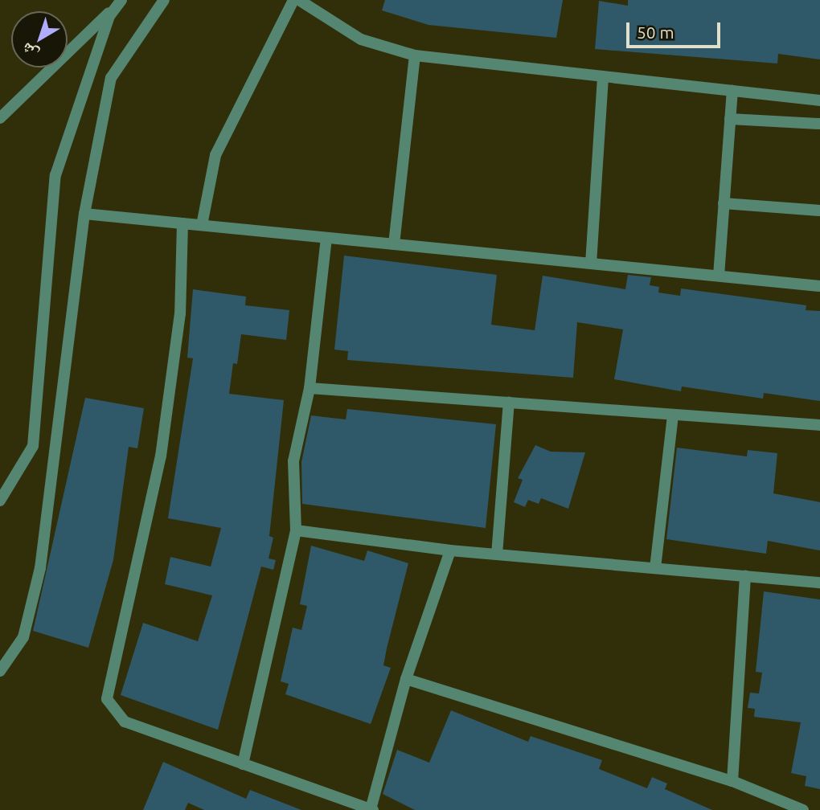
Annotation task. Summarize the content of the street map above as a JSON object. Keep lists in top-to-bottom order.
{
  "scale_bar": "50 m",
  "north": "bottom left"
}
